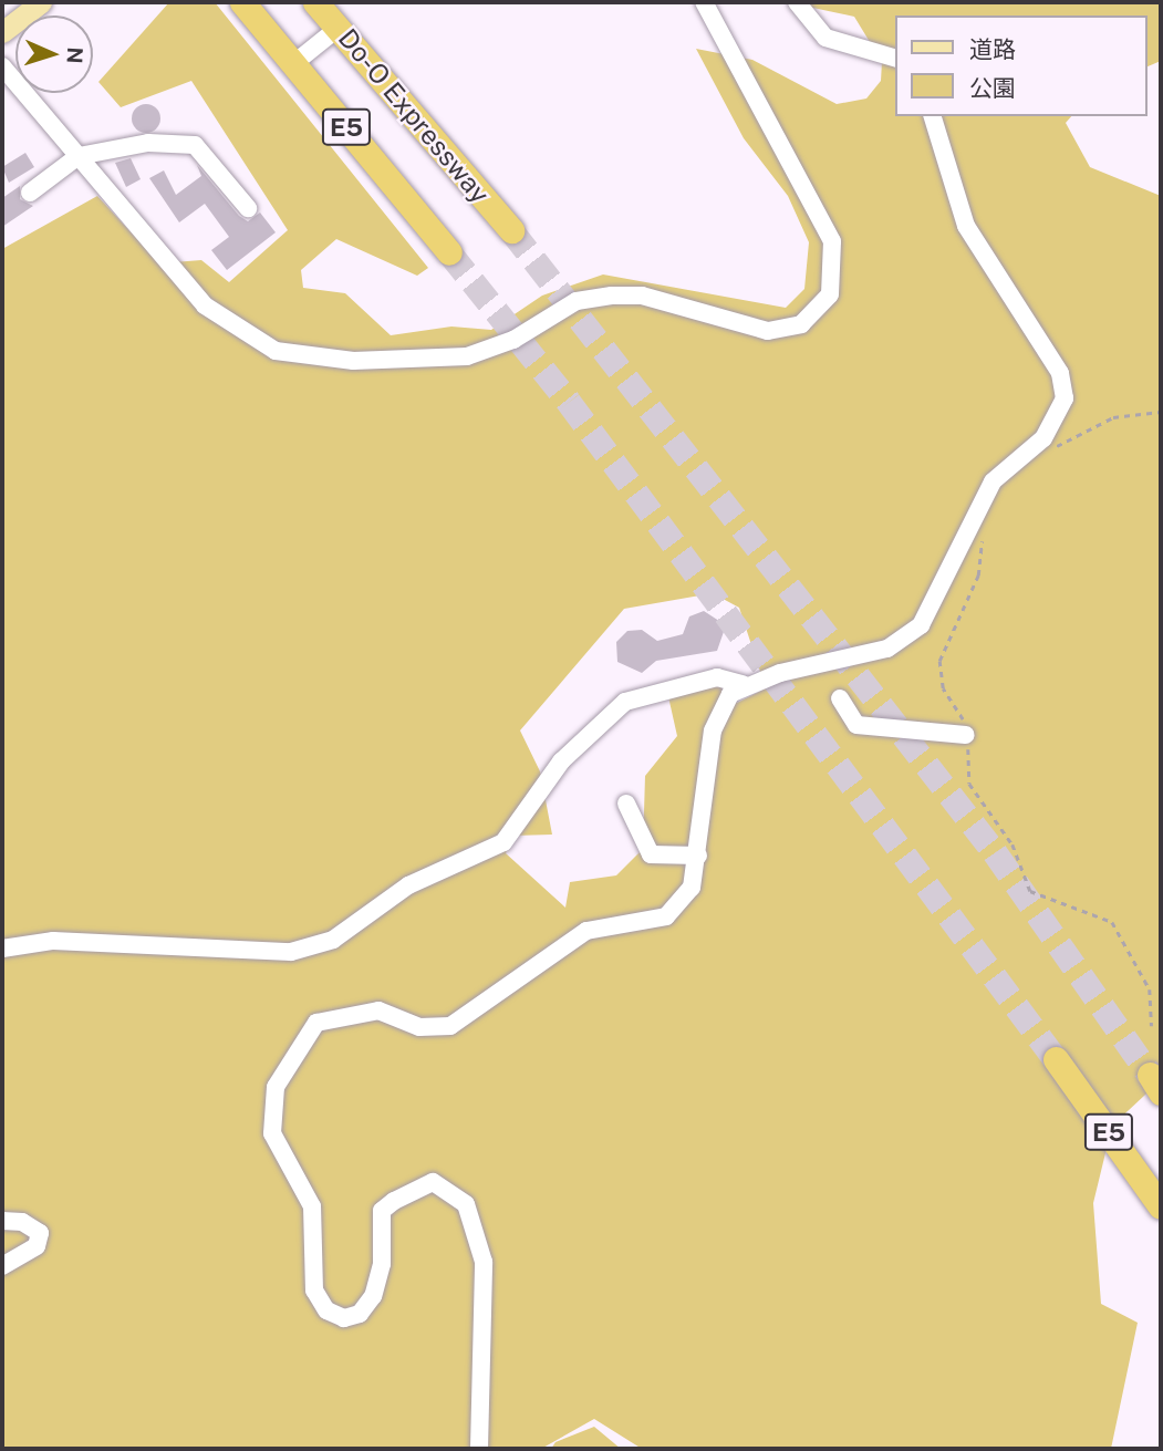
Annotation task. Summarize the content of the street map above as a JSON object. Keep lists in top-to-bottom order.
{
  "streets": {
    "highway": ["Do-O Expressway", "E5"]
  },
  "legend": ["道路", "公園"],
  "north": "right"
}
